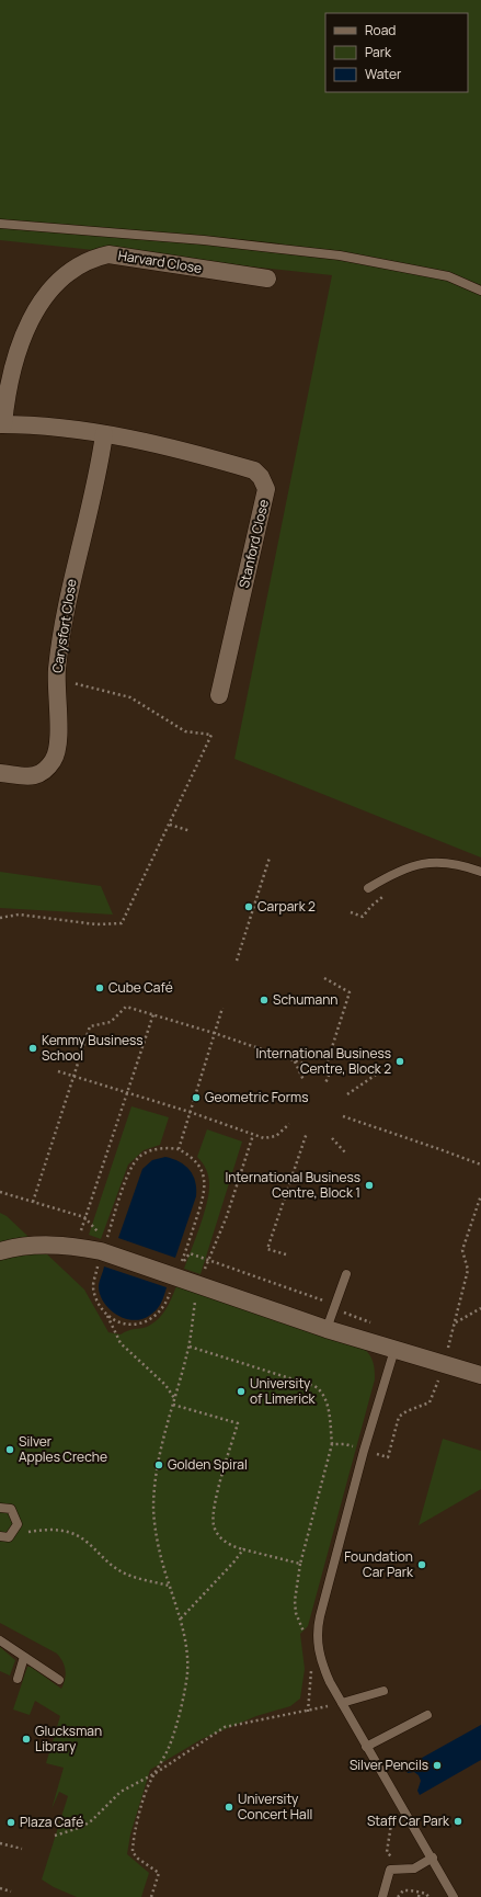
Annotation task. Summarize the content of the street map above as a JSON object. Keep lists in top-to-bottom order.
{
  "streets": {
    "street": ["Harvard Close", "Stanford Close", "Carysfort Close"]
  },
  "crossings": [
    ["Harvard Close", "Stanford Close"],
    ["Stanford Close", "Carysfort Close"]
  ],
  "places": [
    "Carpark 2",
    "Cube Café",
    "Schumann",
    "Kemmy Business School",
    "International Business Centre, Block 2",
    "Geometric Forms",
    "International Business Centre, Block 1",
    "University of Limerick",
    "Silver Apples Creche",
    "Golden Spiral",
    "Foundation Car Park",
    "Glucksman Library",
    "Silver Pencils",
    "University Concert Hall",
    "Staff Car Park",
    "Plaza Café"
  ],
  "legend": ["Road", "Park", "Water"]
}
